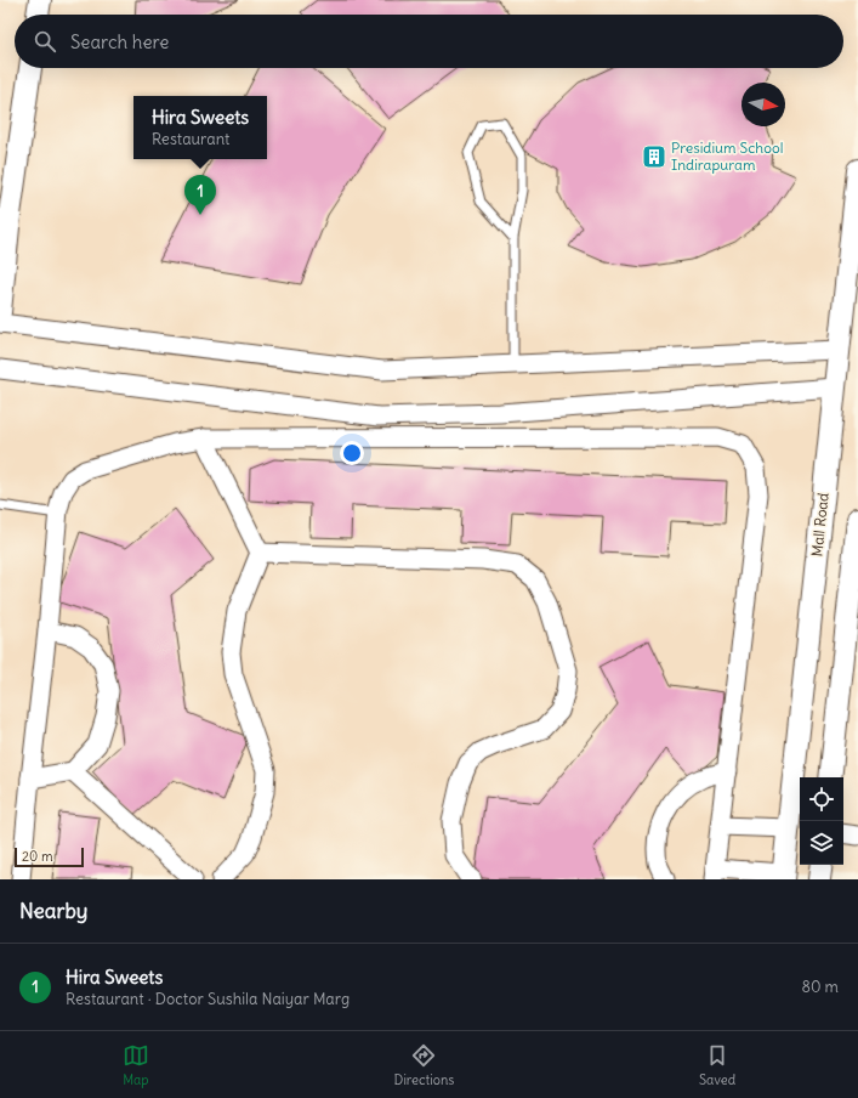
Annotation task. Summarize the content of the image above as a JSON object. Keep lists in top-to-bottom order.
{
  "streets": {
    "street": ["Mall Road"]
  },
  "places": {
    "building": ["Presidium School Indirapuram"]
  },
  "scale_bar": "20 m",
  "north": "right",
  "page": {
    "search": "Search here",
    "popup": ["Hira Sweets", "Restaurant"],
    "pins": "1",
    "scale": "20 m",
    "heading": "Nearby",
    "list": [
      {
        "mark": "1",
        "name": "Hira Sweets",
        "note": "Restaurant · Doctor Sushila Naiyar Marg",
        "value": "80 m"
      }
    ],
    "nav": ["Map", "Directions", "Saved"]
  }
}
